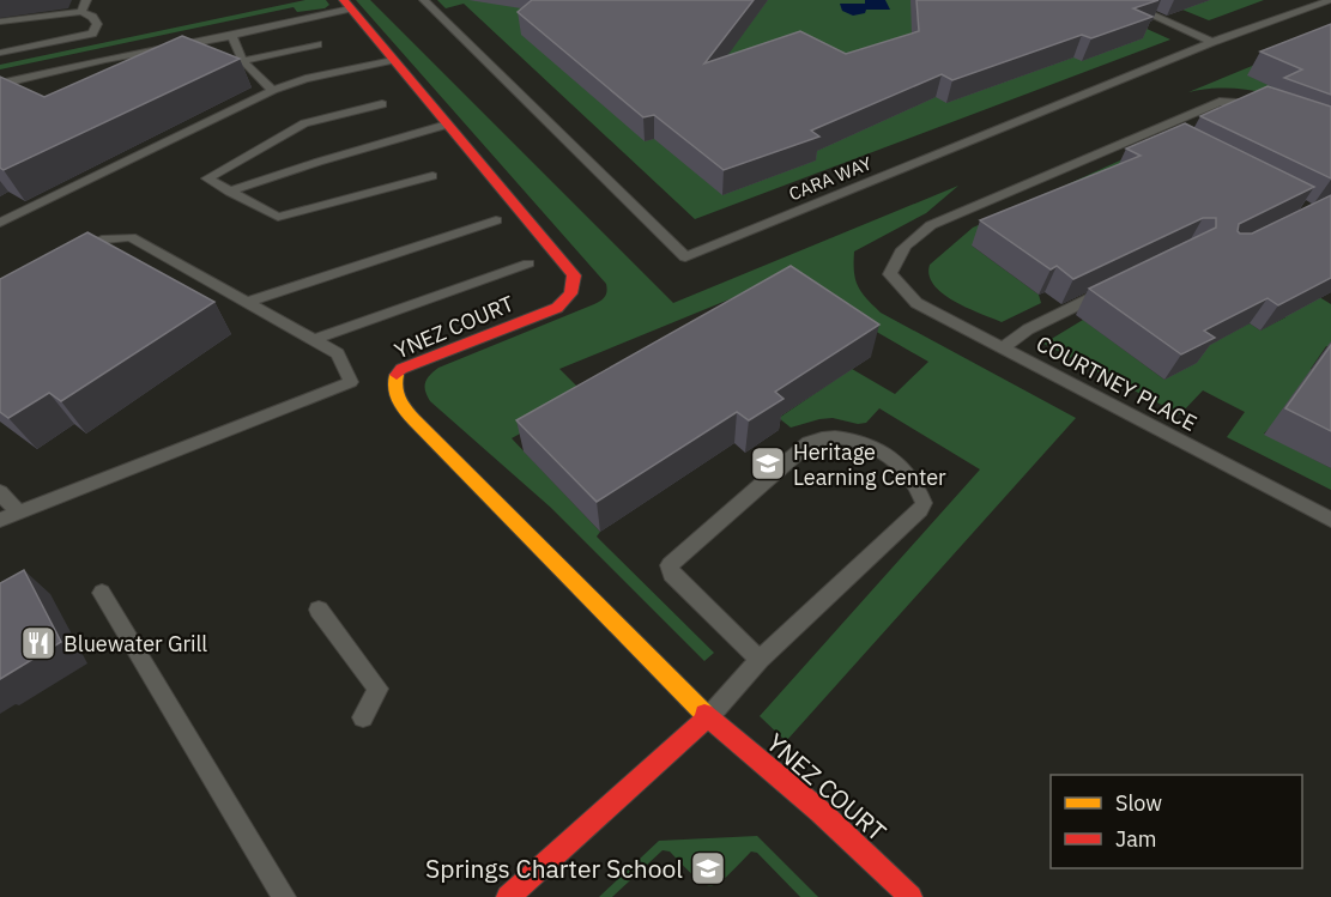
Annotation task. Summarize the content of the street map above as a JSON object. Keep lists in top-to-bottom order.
{
  "streets": {
    "street": ["YNEZ COURT"],
    "lane": ["CARA WAY", "COURTNEY PLACE"]
  },
  "places": {
    "school or university": ["Heritage Learning Center", "Springs Charter School"],
    "restaurant": ["Bluewater Grill"]
  },
  "legend": ["Slow", "Jam"]
}
